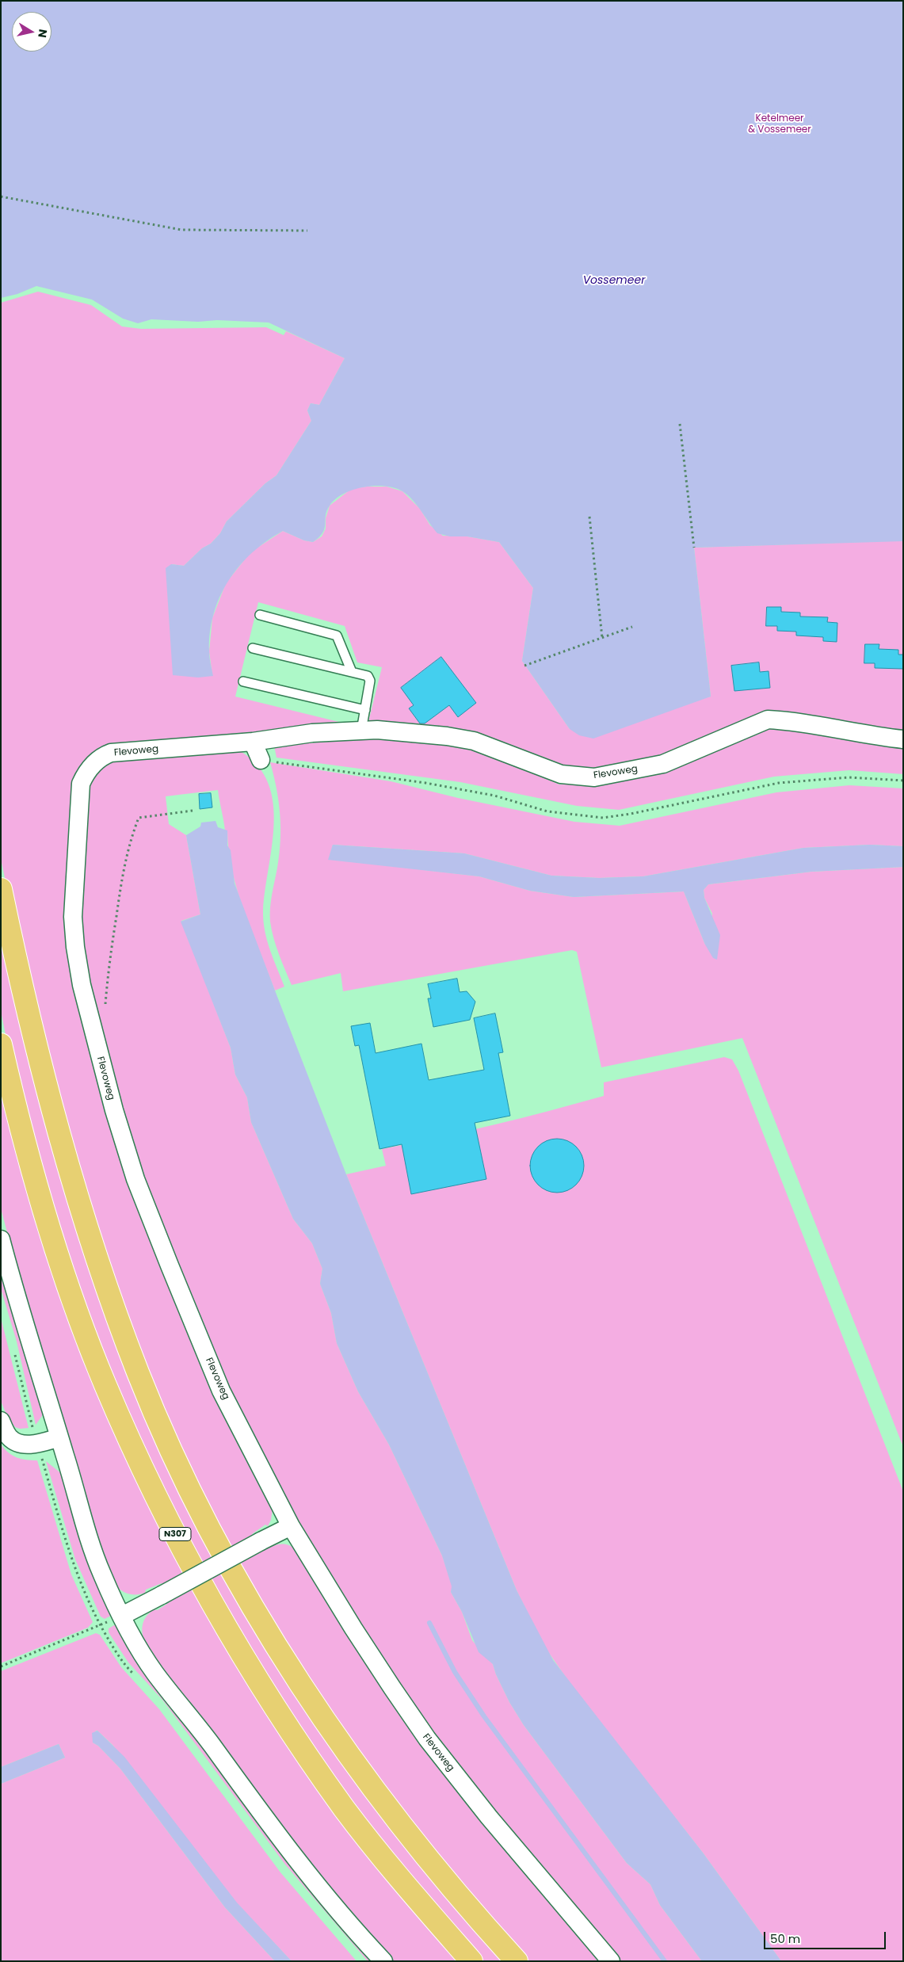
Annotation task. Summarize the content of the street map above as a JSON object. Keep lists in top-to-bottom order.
{
  "streets": {
    "highway": ["N307"],
    "street": ["Flevoweg"]
  },
  "water": ["Vossemeer"],
  "parks": ["Ketelmeer & Vossemeer"],
  "scale_bar": "50 m",
  "north": "right"
}
